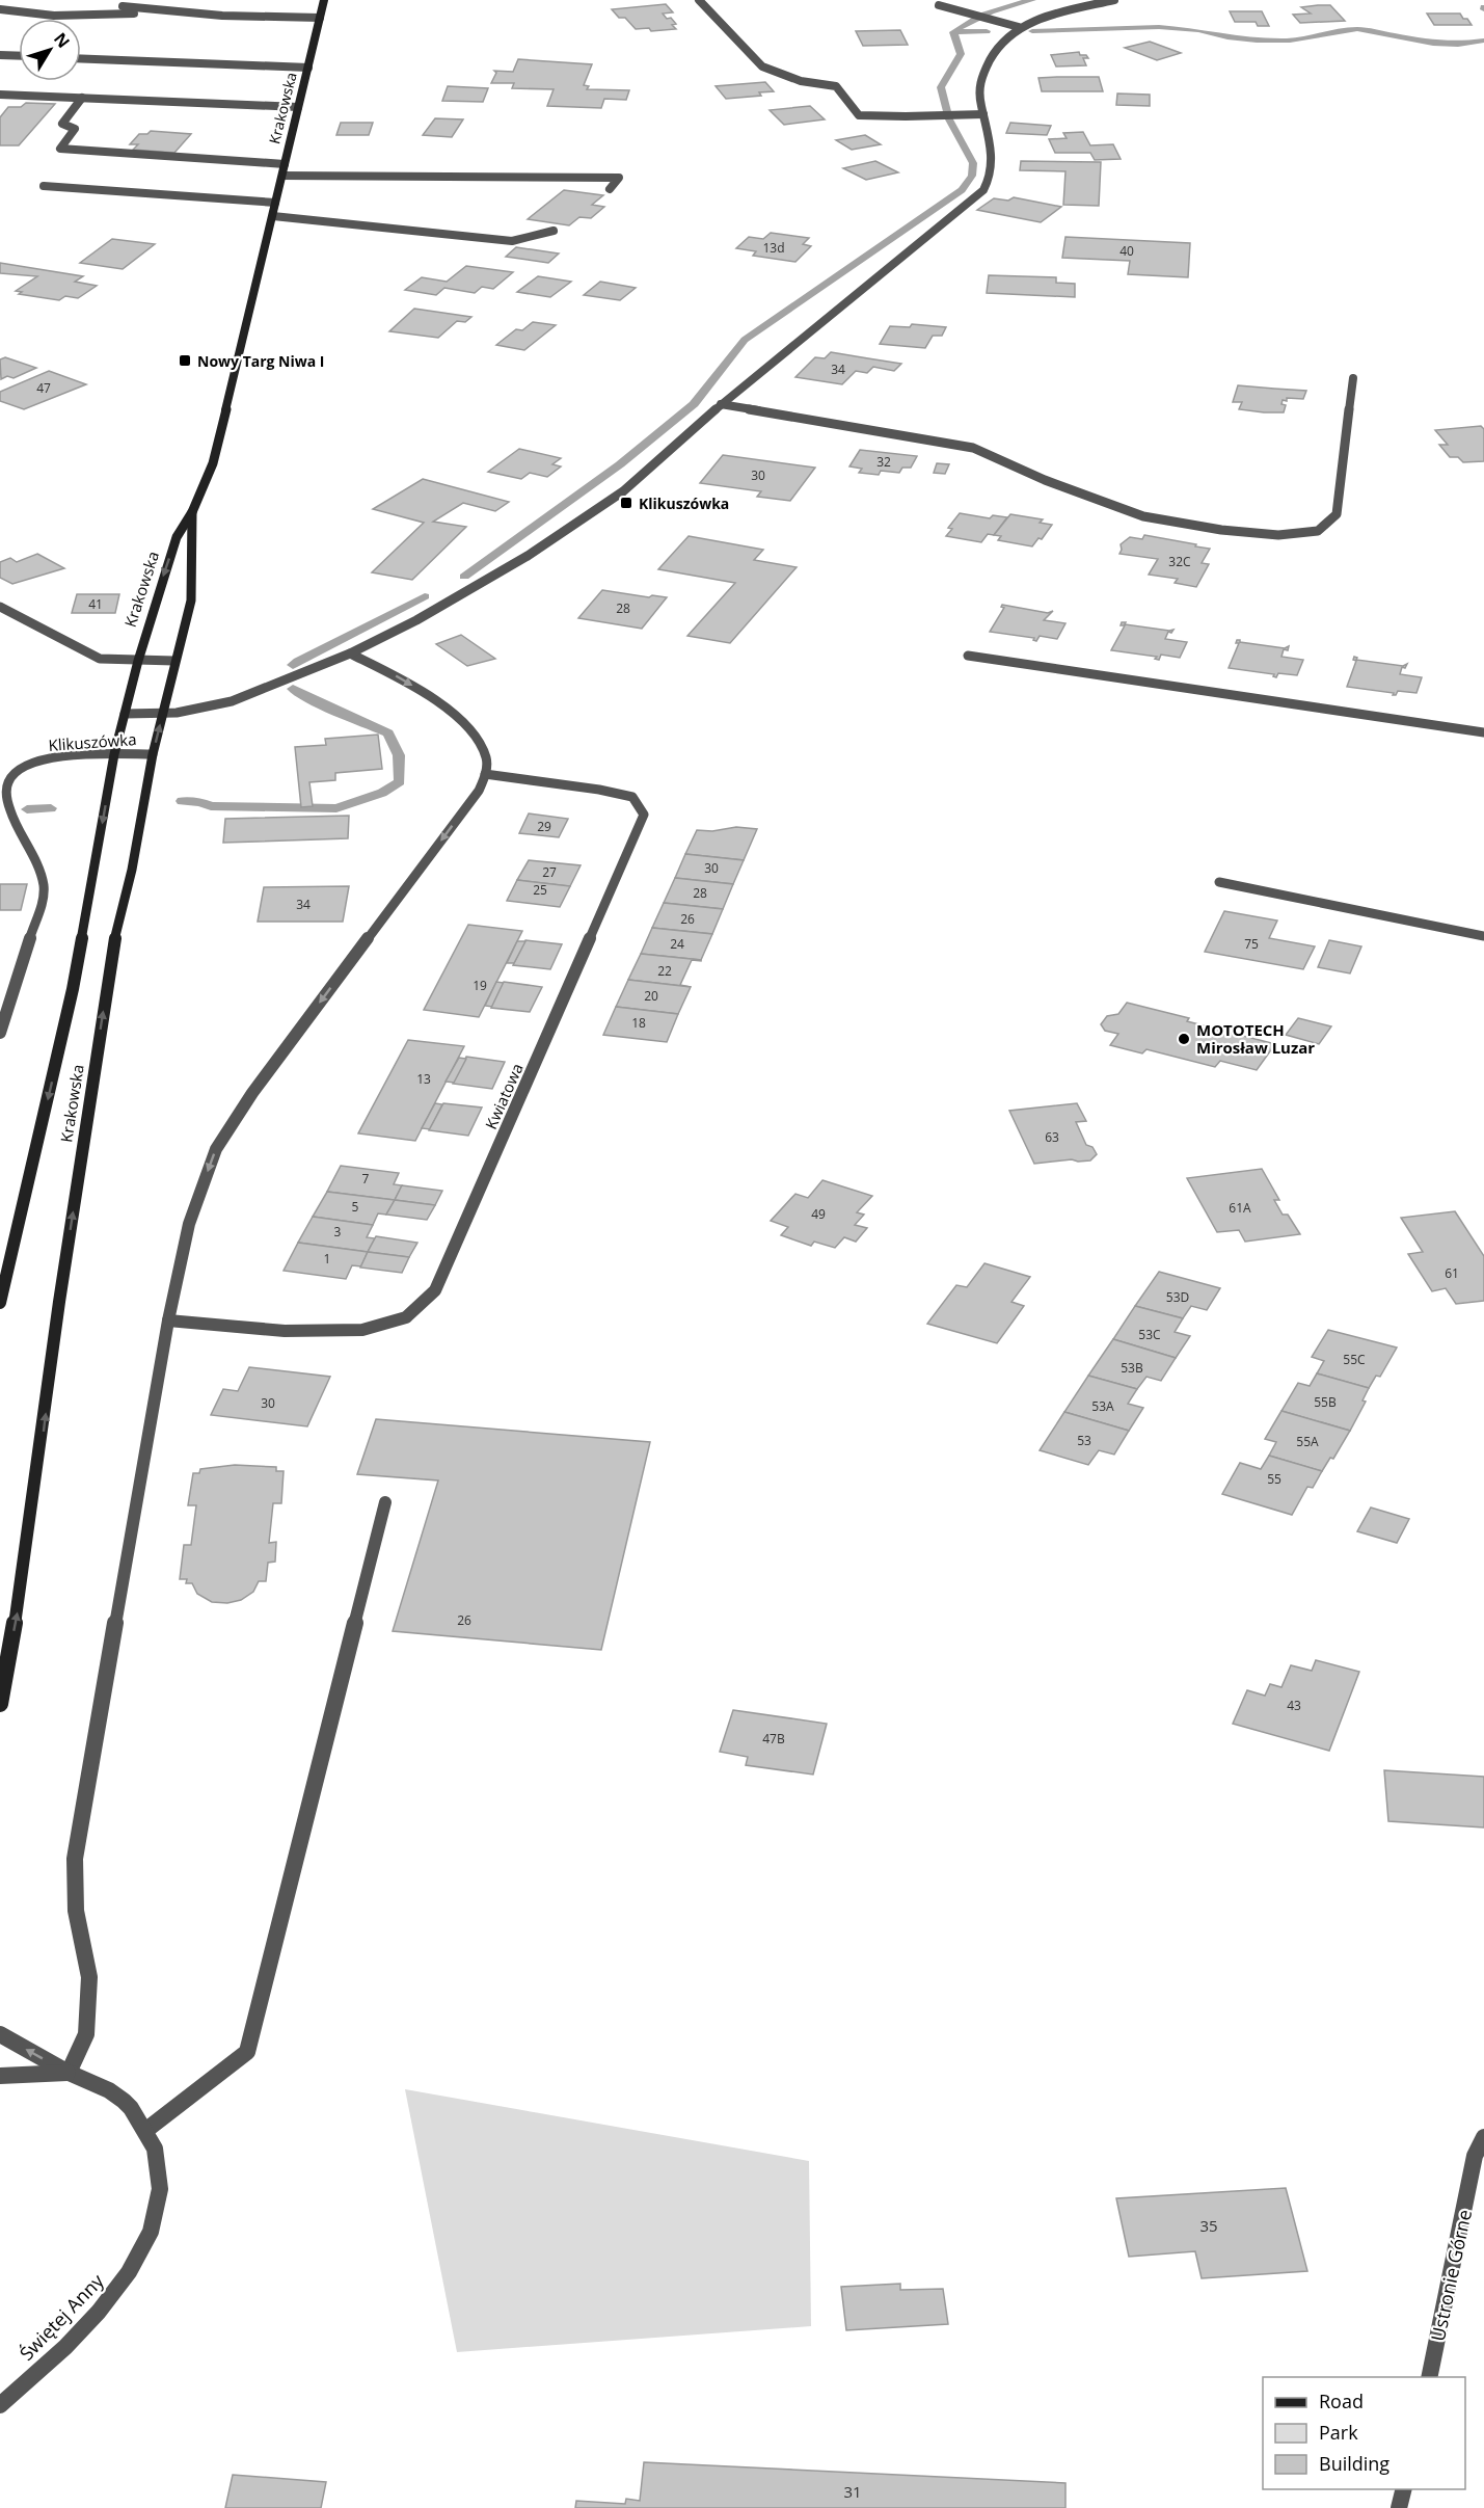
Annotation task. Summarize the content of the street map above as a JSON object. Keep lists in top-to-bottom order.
{
  "streets": {
    "main road": ["Krakowska"],
    "street": [
      "Klikuszówka",
      "Kwiatowa",
      "Ustronie Górne",
      "Świętej Anny"
    ]
  },
  "crossings": [
    ["Krakowska", "Klikuszówka"]
  ],
  "places": {
    "transit": ["Nowy Targ Niwa I", "Klikuszówka"],
    "other": ["MOTOTECH Mirosław Luzar"]
  },
  "house_numbers": [
    "13d",
    "40",
    "34",
    "47",
    "32",
    "30",
    "32C",
    "41",
    "28",
    "29",
    "30",
    "27",
    "25",
    "28",
    "34",
    "26",
    "24",
    "75",
    "22",
    "19",
    "20",
    "18",
    "13",
    "63",
    "7",
    "5",
    "61A",
    "49",
    "3",
    "1",
    "61",
    "53D",
    "53C",
    "55C",
    "53B",
    "55B",
    "30",
    "53A",
    "53",
    "55A",
    "55",
    "26",
    "43",
    "47B",
    "35",
    "31"
  ],
  "legend": ["Road", "Park", "Building"],
  "north": "top right"
}
